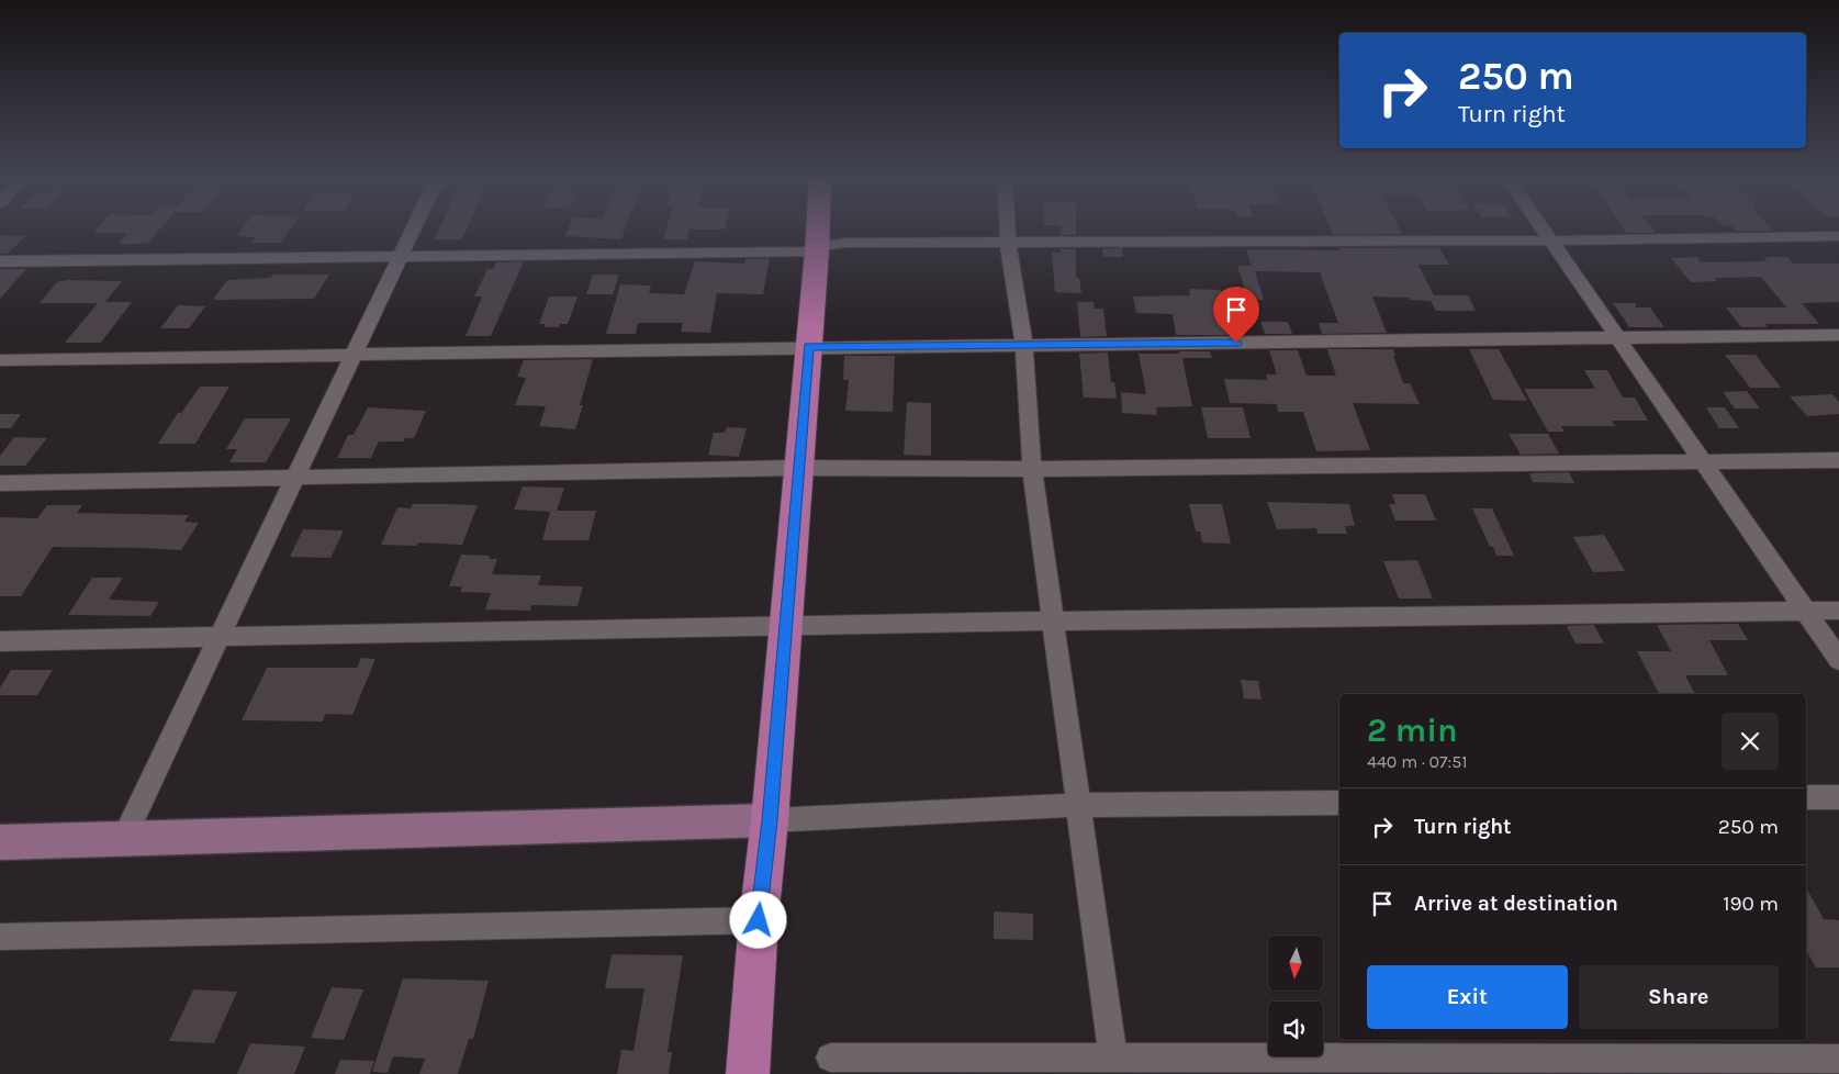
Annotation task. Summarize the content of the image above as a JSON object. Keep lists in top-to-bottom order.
{
  "north": "bottom",
  "page": {
    "turn": ["250 m", "Turn right"],
    "heading": ["2 min", "440 m · 07:51"],
    "list": [
      {
        "name": "Turn right",
        "value": "250 m"
      },
      {
        "name": "Arrive at destination",
        "value": "190 m"
      }
    ],
    "buttons": ["Exit", "Share"]
  }
}
